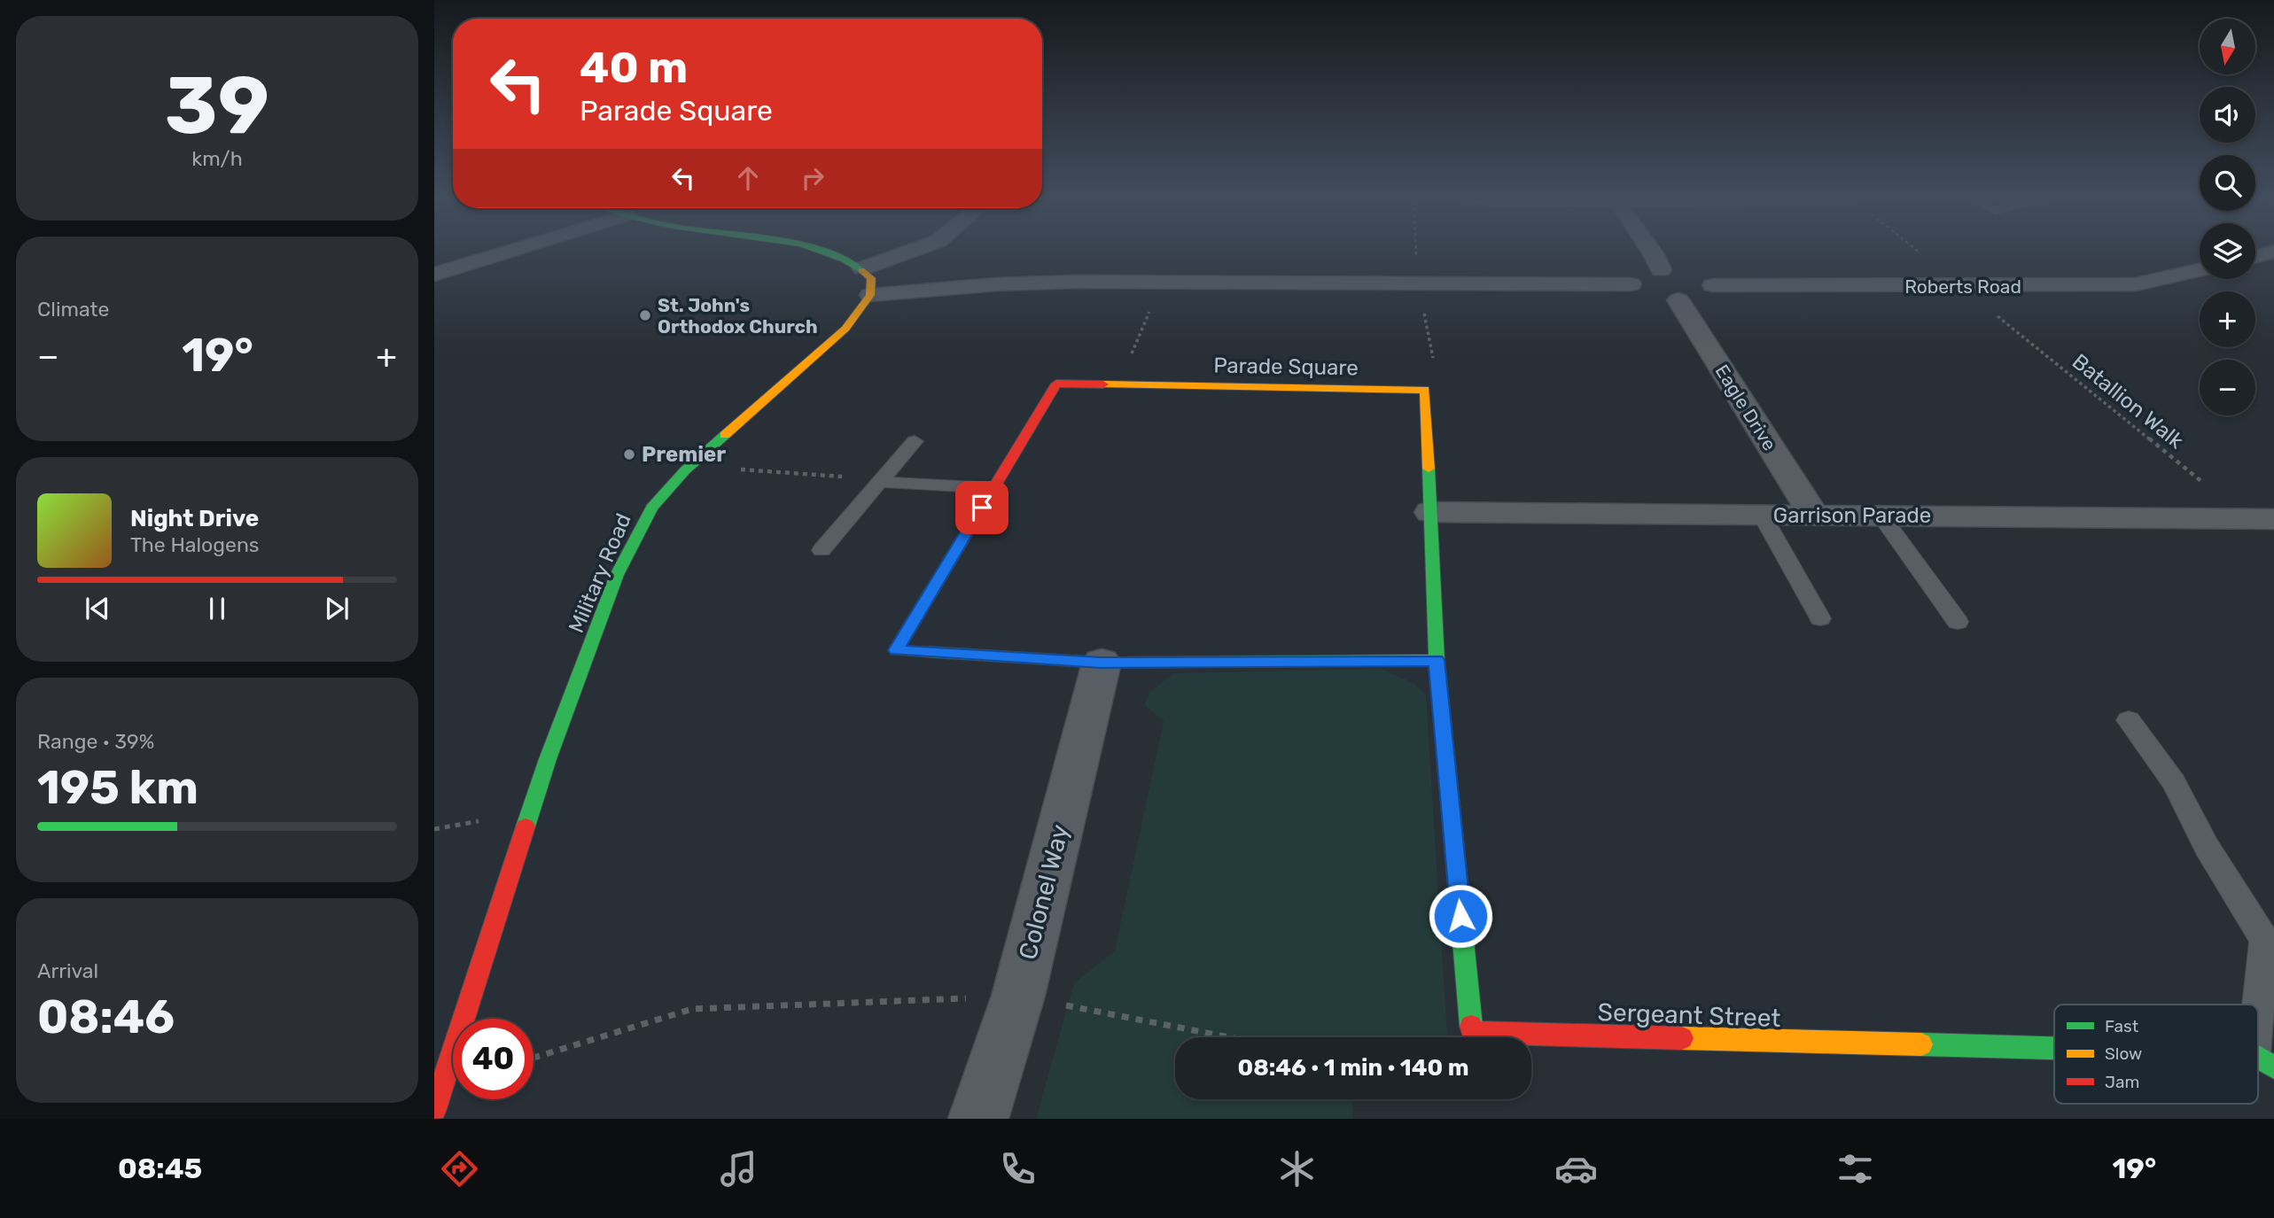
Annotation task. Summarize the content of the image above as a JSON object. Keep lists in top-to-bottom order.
{
  "streets": {
    "street": [
      "Roberts Road",
      "Parade Square",
      "Eagle Drive",
      "Garrison Parade",
      "Military Road",
      "Colonel Way",
      "Sergeant Street"
    ],
    "path": ["Batallion Walk"]
  },
  "crossings": [
    ["Roberts Road", "Batallion Walk"],
    ["Parade Square", "Colonel Way"],
    ["Parade Square", "Sergeant Street"],
    ["Batallion Walk", "Garrison Parade"],
    ["Eagle Drive", "Garrison Parade"]
  ],
  "places": ["St. John's Orthodox Church", "Premier"],
  "legend": ["Fast", "Slow", "Jam"],
  "north": "bottom",
  "page": {
    "tile": [
      ["39", "km/h"],
      "Climate",
      ["Range · 39%", "195 km"],
      ["Arrival", "08:46"]
    ],
    "map_buttons": ["+", "−"],
    "turn": ["40 m", "Parade Square"],
    "heat": ["−", "19°", "+"],
    "song": ["Night Drive", "The Halogens"],
    "limit": "40",
    "trip": "08:46 · 1 min · 140 m",
    "tabs": ["08:45", "19°"]
  }
}
